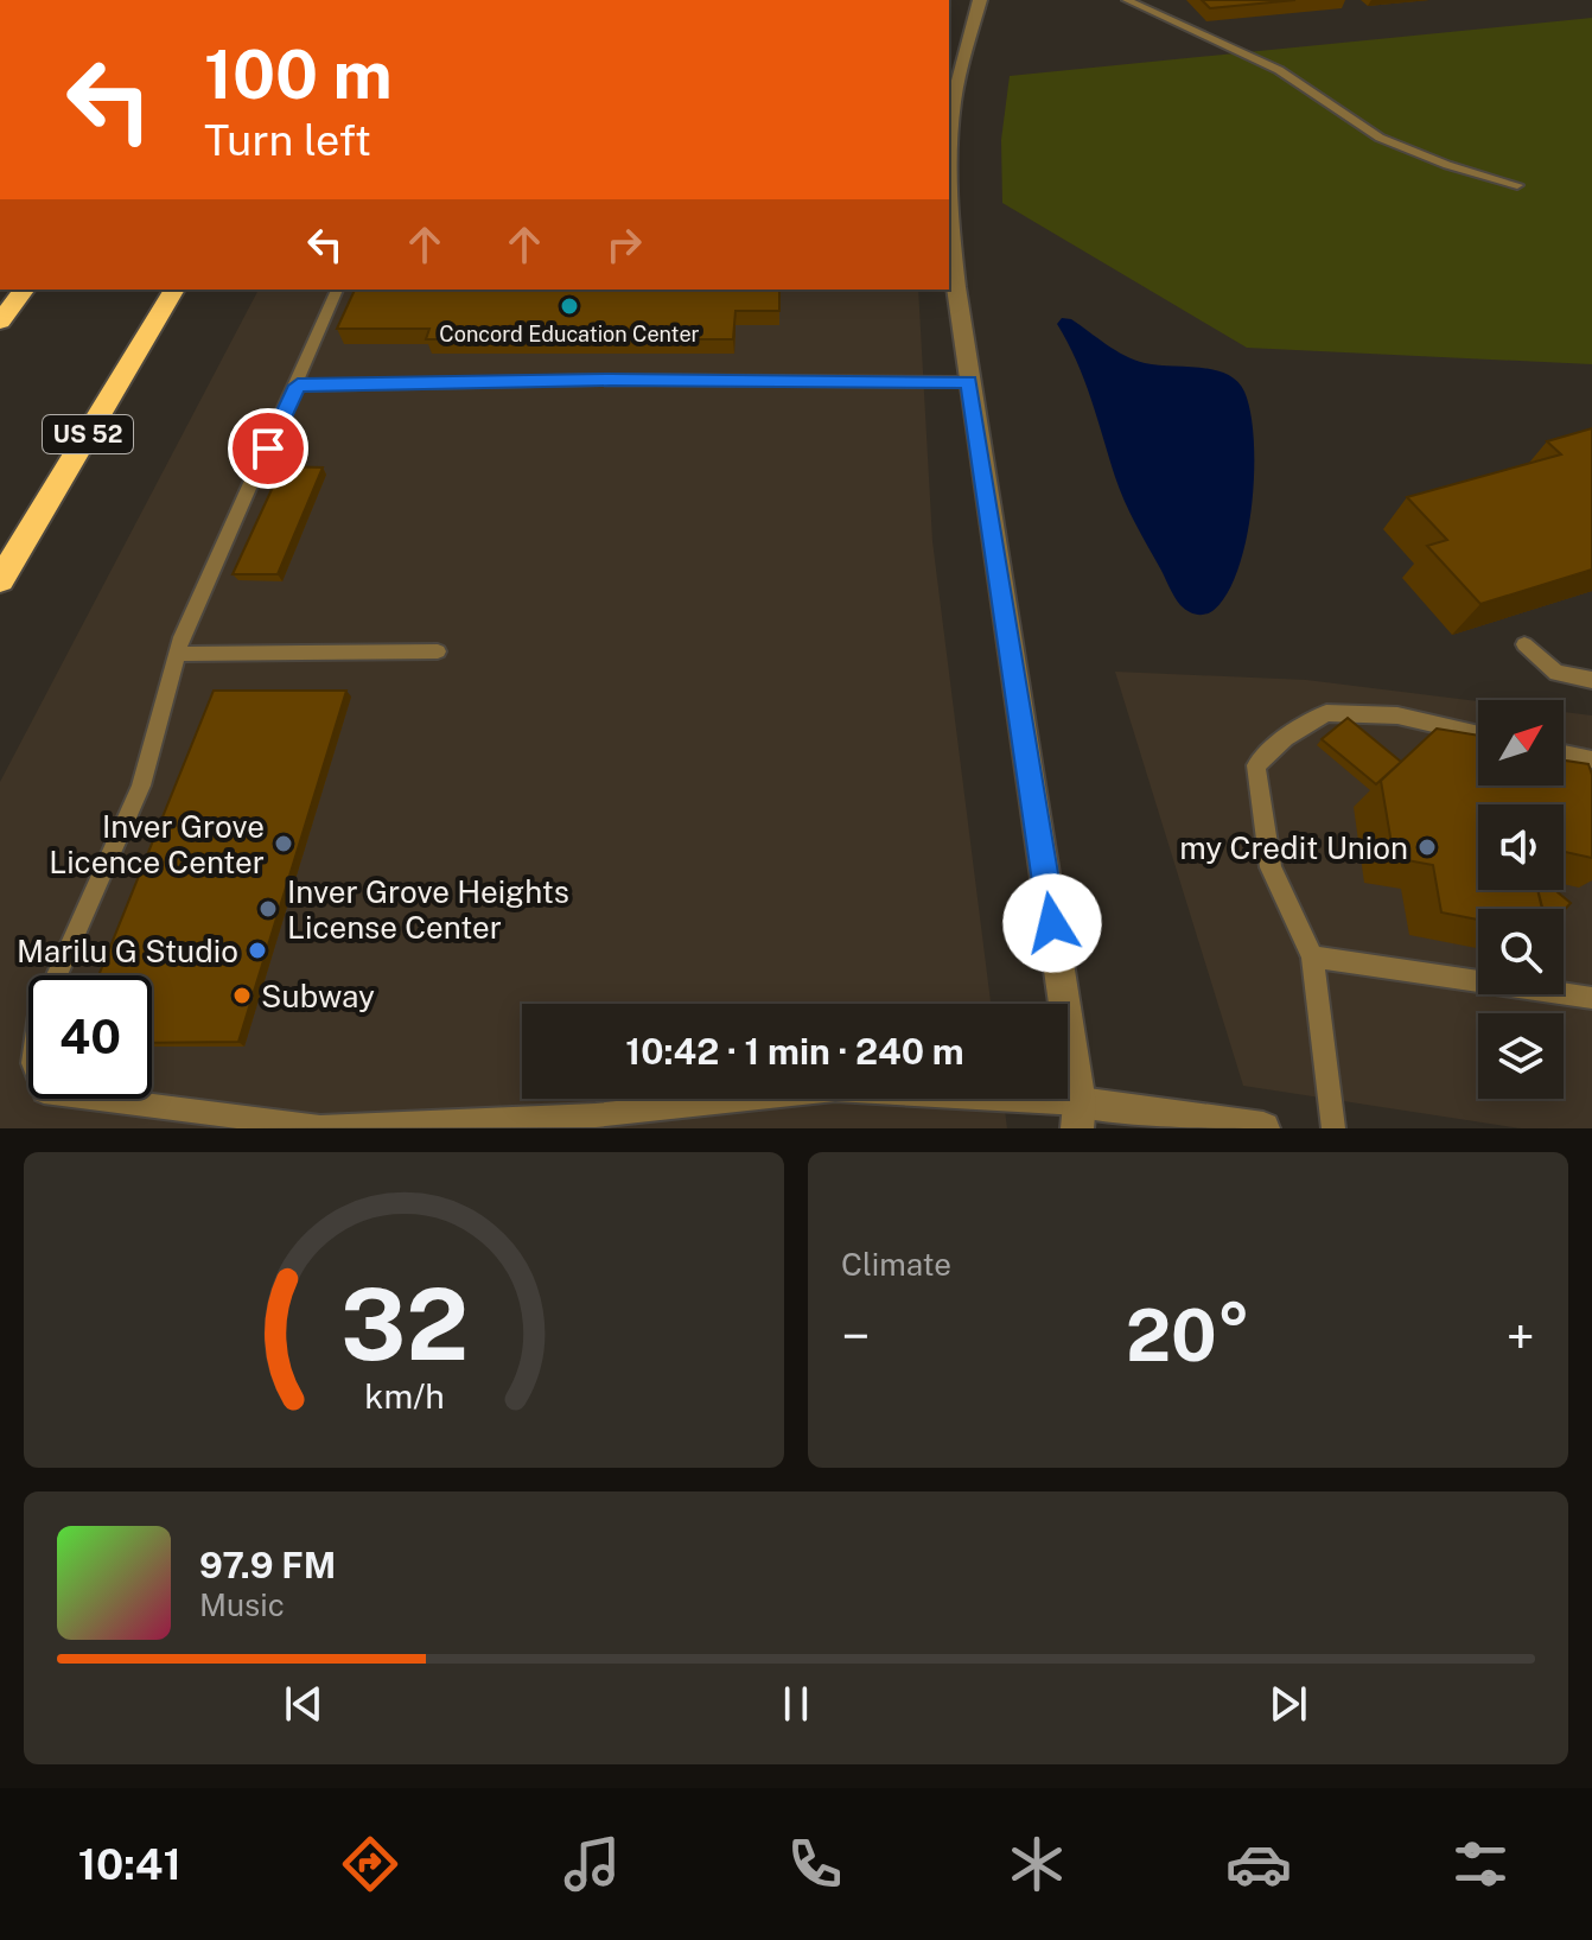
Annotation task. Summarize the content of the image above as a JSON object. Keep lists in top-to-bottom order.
{
  "streets": {
    "highway": ["US 52"]
  },
  "places": [
    "Concord Education Center",
    "Inver Grove Licence Center",
    "my Credit Union",
    "Inver Grove Heights License Center",
    "Marilu G Studio",
    "Subway"
  ],
  "north": "top right",
  "page": {
    "turn": ["100 m", "Turn left"],
    "limit": "40",
    "trip": "10:42 · 1 min · 240 m",
    "tile": "Climate",
    "heat": ["−", "20°", "+"],
    "song": ["97.9 FM", "Music"],
    "tabs": "10:41",
    "gauge": ["32", "km/h"]
  }
}
